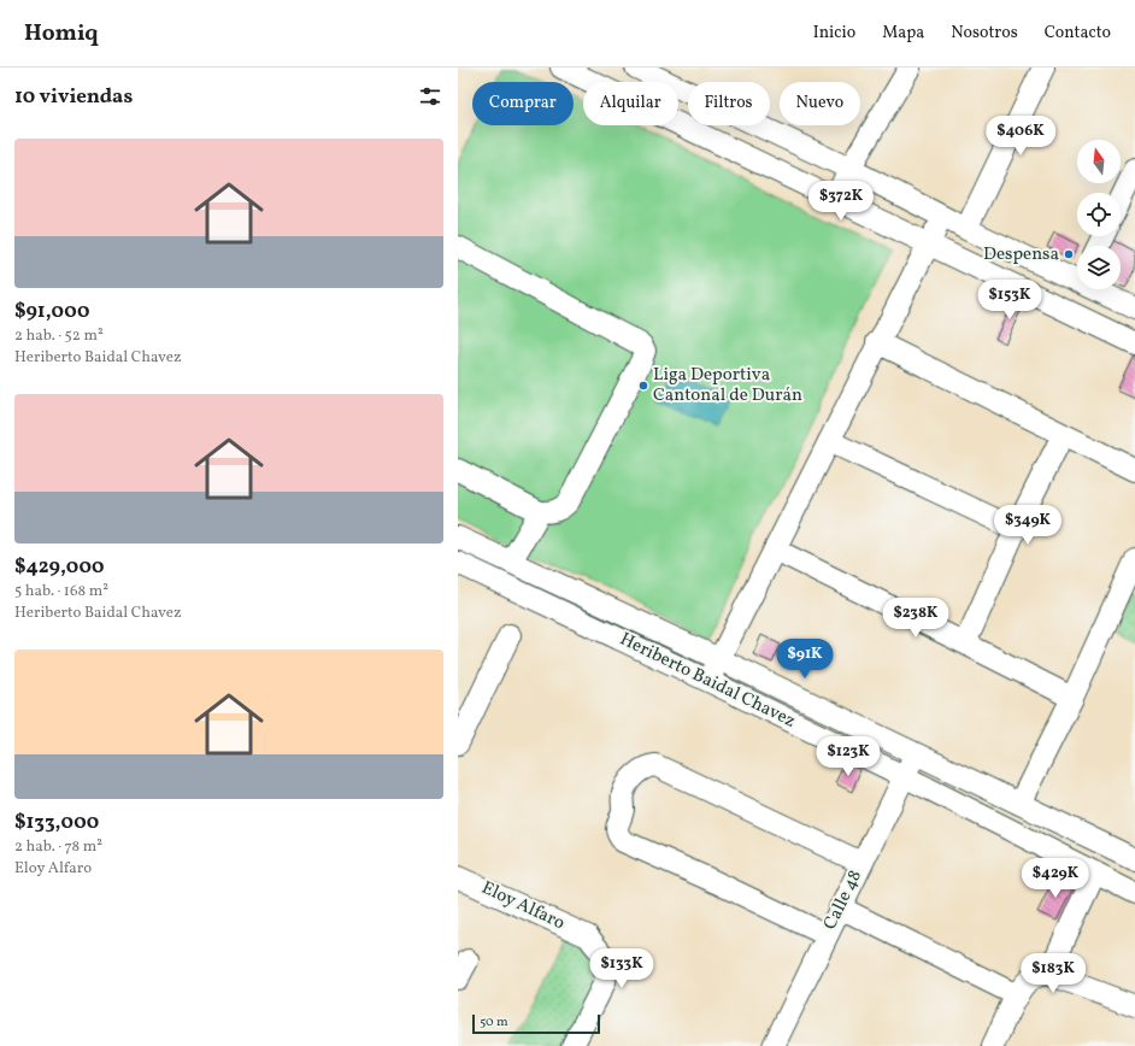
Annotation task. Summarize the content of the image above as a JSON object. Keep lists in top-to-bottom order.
{
  "streets": {
    "street": ["Heriberto Baidal Chavez", "Calle 48", "Eloy Alfaro"]
  },
  "crossings": [
    ["Heriberto Baidal Chavez", "Calle 48"]
  ],
  "places": ["Despensa", "Liga Deportiva Cantonal de Durán"],
  "scale_bar": "50 m",
  "north": "top",
  "page": {
    "header": "Homiq",
    "nav": [
      "Inicio",
      "Mapa",
      "Nosotros",
      "Contacto"
    ],
    "heading": "10 viviendas",
    "chip": [
      "Comprar",
      "Alquilar",
      "Filtros",
      "Nuevo"
    ],
    "price": [
      "$406K",
      "$372K",
      "$153K",
      "$349K",
      "$238K",
      "$91K",
      "$123K",
      "$429K",
      "$133K",
      "$183K"
    ],
    "list": [
      {
        "name": "$91,000",
        "note": "2 hab. · 52 m² · Heriberto Baidal Chavez"
      },
      {
        "name": "$429,000",
        "note": "5 hab. · 168 m² · Heriberto Baidal Chavez"
      },
      {
        "name": "$133,000",
        "note": "2 hab. · 78 m² · Eloy Alfaro"
      }
    ],
    "scale": "50 m"
  }
}
